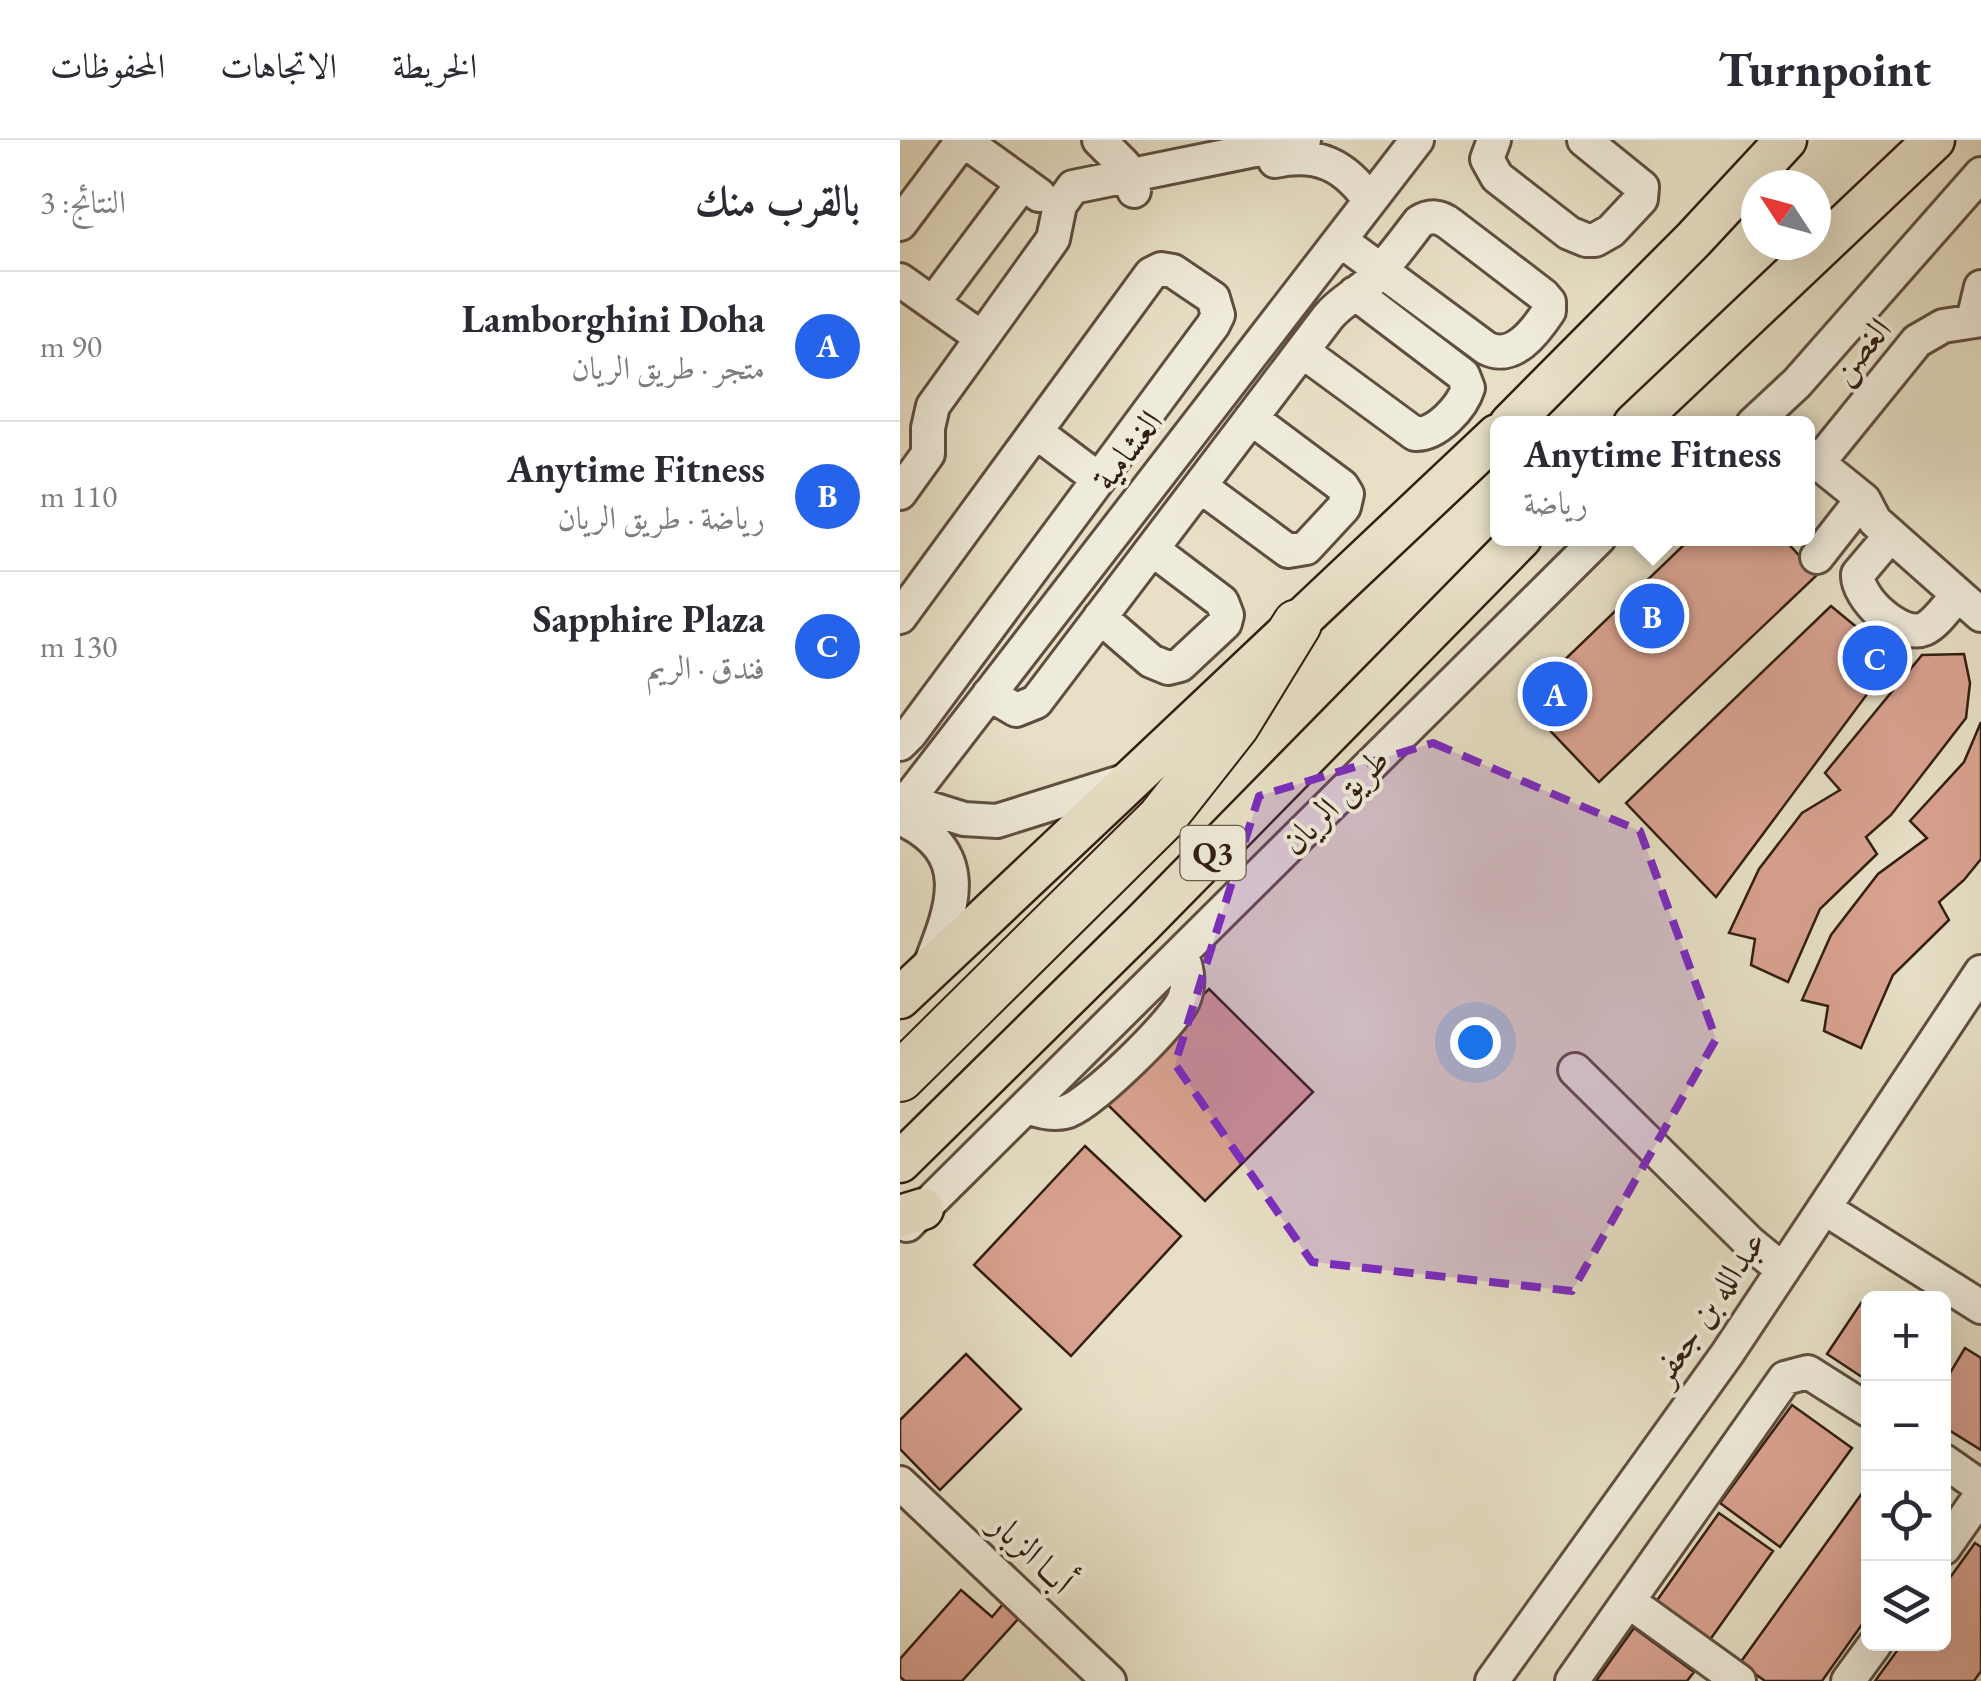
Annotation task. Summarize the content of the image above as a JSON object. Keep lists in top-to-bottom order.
{
  "streets": {
    "main road": ["طريق الريان", "Q3"],
    "street": [
      "الغصن",
      "الغشامية",
      "عبدالله بن جعفر",
      "أبــا الزبار"
    ]
  },
  "north": "top left",
  "page": {
    "header": "Turnpoint",
    "nav": ["الخريطة", "الاتجاهات", "المحفوظات"],
    "heading": ["بالقرب منك", "النتائج: 3"],
    "list": [
      {
        "mark": "A",
        "name": "Lamborghini Doha",
        "note": "متجر · طريق الريان",
        "value": "90 m"
      },
      {
        "mark": "B",
        "name": "Anytime Fitness",
        "note": "رياضة · طريق الريان",
        "value": "110 m"
      },
      {
        "mark": "C",
        "name": "Sapphire Plaza",
        "note": "فندق · الريم",
        "value": "130 m"
      }
    ],
    "popup": ["Anytime Fitness", "رياضة"],
    "pins": ["B", "C", "A"],
    "map_buttons": ["+", "−"]
  }
}
